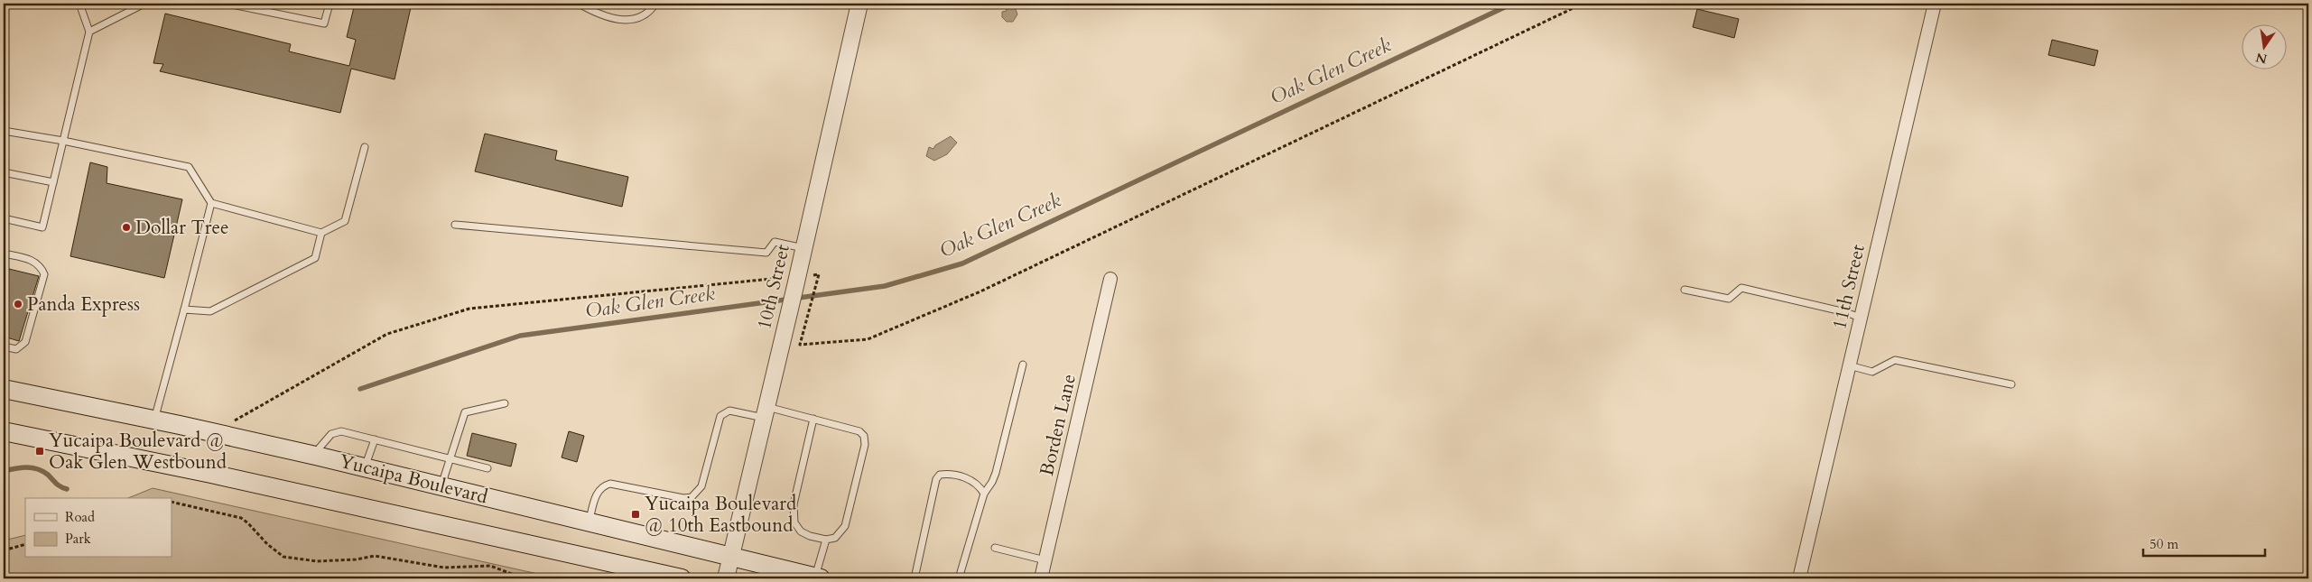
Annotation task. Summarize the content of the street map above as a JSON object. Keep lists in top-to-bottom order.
{
  "streets": {
    "main road": ["Yucaipa Boulevard"],
    "street": ["10th Street", "11th Street", "Borden Lane"]
  },
  "crossings": [
    ["10th Street", "Yucaipa Boulevard"]
  ],
  "water": ["Oak Glen Creek"],
  "places": {
    "other": ["Dollar Tree", "Panda Express"],
    "transit": ["Yucaipa Boulevard @ Oak Glen Westbound", "Yucaipa Boulevard @ 10th Eastbound"]
  },
  "legend": ["Road", "Park"],
  "scale_bar": "50 m",
  "north": "bottom"
}
